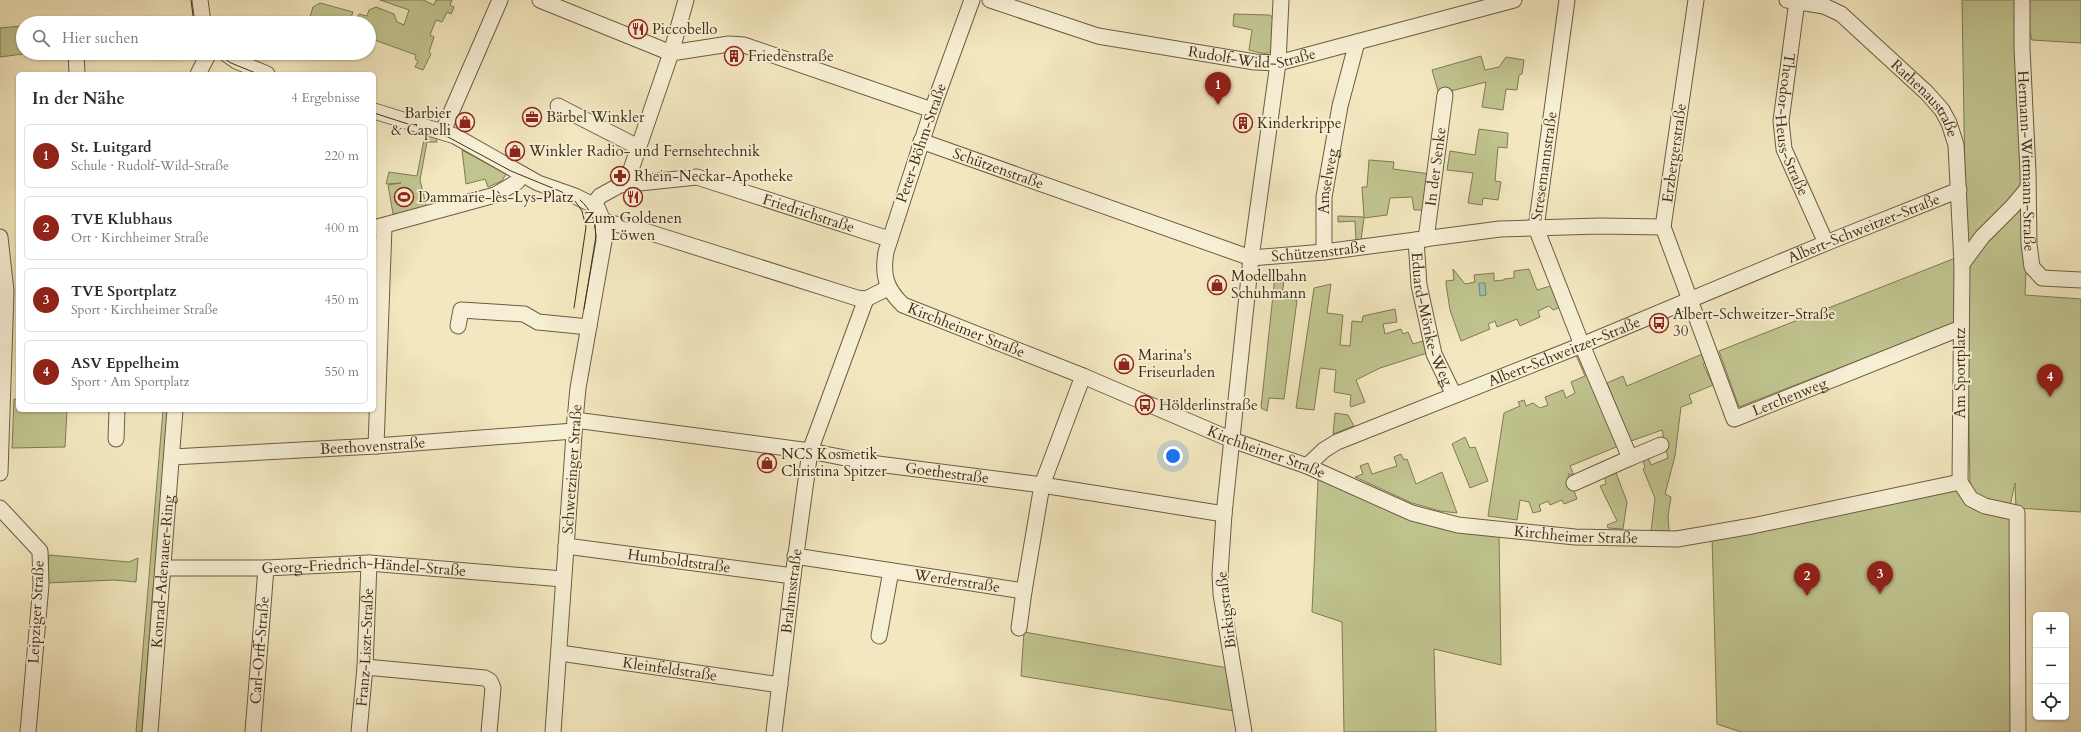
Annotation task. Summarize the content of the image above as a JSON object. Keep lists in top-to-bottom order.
{
  "streets": {
    "street": [
      "Rudolf-Wild-Straße",
      "Rathenaustraße",
      "Theodor-Heuss-Straße",
      "Peter-Böhm-Straße",
      "Erzbergerstraße",
      "Hermann-Wittmann-Straße",
      "Stresemannstraße",
      "In der Senke",
      "Schützenstraße",
      "Amselweg",
      "Friedrichstraße",
      "Albert-Schweitzer-Straße",
      "Eduard-Mörike-Weg",
      "Kirchheimer Straße",
      "Am Sportplatz",
      "Lerchenweg",
      "Beethovenstraße",
      "Schwetzinger Straße",
      "Goethestraße",
      "Humboldtstraße",
      "Georg-Friedrich-Händel-Straße",
      "Konrad-Adenauer-Ring",
      "Werderstraße",
      "Brahmsstraße",
      "Birkigstraße",
      "Leipziger Straße",
      "Franz-Liszt-Straße",
      "Carl-Orff-Straße",
      "Kleinfeldstraße"
    ]
  },
  "crossings": [
    ["Rudolf-Wild-Straße", "Amselweg"],
    ["Rudolf-Wild-Straße", "Birkigstraße"],
    ["Rathenaustraße", "Theodor-Heuss-Straße"],
    ["Rathenaustraße", "Albert-Schweitzer-Straße"],
    ["Rathenaustraße", "Am Sportplatz"],
    ["Theodor-Heuss-Straße", "Albert-Schweitzer-Straße"],
    ["Peter-Böhm-Straße", "Schützenstraße"],
    ["Peter-Böhm-Straße", "Friedrichstraße"],
    ["Peter-Böhm-Straße", "Kirchheimer Straße"],
    ["Erzbergerstraße", "Schützenstraße"],
    ["Erzbergerstraße", "Albert-Schweitzer-Straße"],
    ["Erzbergerstraße", "Lerchenweg"],
    ["Stresemannstraße", "Schützenstraße"],
    ["Stresemannstraße", "Albert-Schweitzer-Straße"],
    ["In der Senke", "Schützenstraße"],
    ["In der Senke", "Eduard-Mörike-Weg"],
    ["Schützenstraße", "Amselweg"],
    ["Schützenstraße", "Eduard-Mörike-Weg"],
    ["Schützenstraße", "Birkigstraße"],
    ["Friedrichstraße", "Schwetzinger Straße"],
    ["Albert-Schweitzer-Straße", "Eduard-Mörike-Weg"],
    ["Albert-Schweitzer-Straße", "Kirchheimer Straße"],
    ["Albert-Schweitzer-Straße", "Lerchenweg"],
    ["Kirchheimer Straße", "Am Sportplatz"],
    ["Kirchheimer Straße", "Birkigstraße"],
    ["Am Sportplatz", "Lerchenweg"],
    ["Beethovenstraße", "Schwetzinger Straße"],
    ["Beethovenstraße", "Goethestraße"],
    ["Beethovenstraße", "Konrad-Adenauer-Ring"],
    ["Schwetzinger Straße", "Goethestraße"],
    ["Schwetzinger Straße", "Humboldtstraße"],
    ["Schwetzinger Straße", "Georg-Friedrich-Händel-Straße"],
    ["Schwetzinger Straße", "Kleinfeldstraße"],
    ["Goethestraße", "Brahmsstraße"],
    ["Goethestraße", "Birkigstraße"],
    ["Humboldtstraße", "Brahmsstraße"],
    ["Georg-Friedrich-Händel-Straße", "Konrad-Adenauer-Ring"],
    ["Georg-Friedrich-Händel-Straße", "Franz-Liszt-Straße"],
    ["Georg-Friedrich-Händel-Straße", "Carl-Orff-Straße"],
    ["Werderstraße", "Brahmsstraße"],
    ["Brahmsstraße", "Kleinfeldstraße"]
  ],
  "places": {
    "restaurant": ["Piccobello", "Zum Goldenen Löwen"],
    "building": ["Friedenstraße", "Kinderkrippe"],
    "office": ["Bärbel Winkler"],
    "shop": [
      "Barbier & Capelli",
      "Winkler Radio- und Fernsehtechnik",
      "Modellbahn Schuhmann",
      "Marina's Friseurladen",
      "NCS Kosmetik Christina Spitzer"
    ],
    "pharmacy": ["Rhein-Neckar-Apotheke"],
    "sports": ["Dammarie-lès-Lys-Platz"],
    "bus stop": ["Albert-Schweitzer-Straße 30", "Hölderlinstraße"]
  },
  "page": {
    "search": "Hier suchen",
    "pins": [
      "1",
      "4",
      "3",
      "2"
    ],
    "heading": ["In der Nähe", "4 Ergebnisse"],
    "list": [
      {
        "mark": "1",
        "name": "St. Luitgard",
        "note": "Schule · Rudolf-Wild-Straße",
        "value": "220 m"
      },
      {
        "mark": "2",
        "name": "TVE Klubhaus",
        "note": "Ort · Kirchheimer Straße",
        "value": "400 m"
      },
      {
        "mark": "3",
        "name": "TVE Sportplatz",
        "note": "Sport · Kirchheimer Straße",
        "value": "450 m"
      },
      {
        "mark": "4",
        "name": "ASV Eppelheim",
        "note": "Sport · Am Sportplatz",
        "value": "550 m"
      }
    ],
    "map_buttons": ["+", "−"]
  }
}
